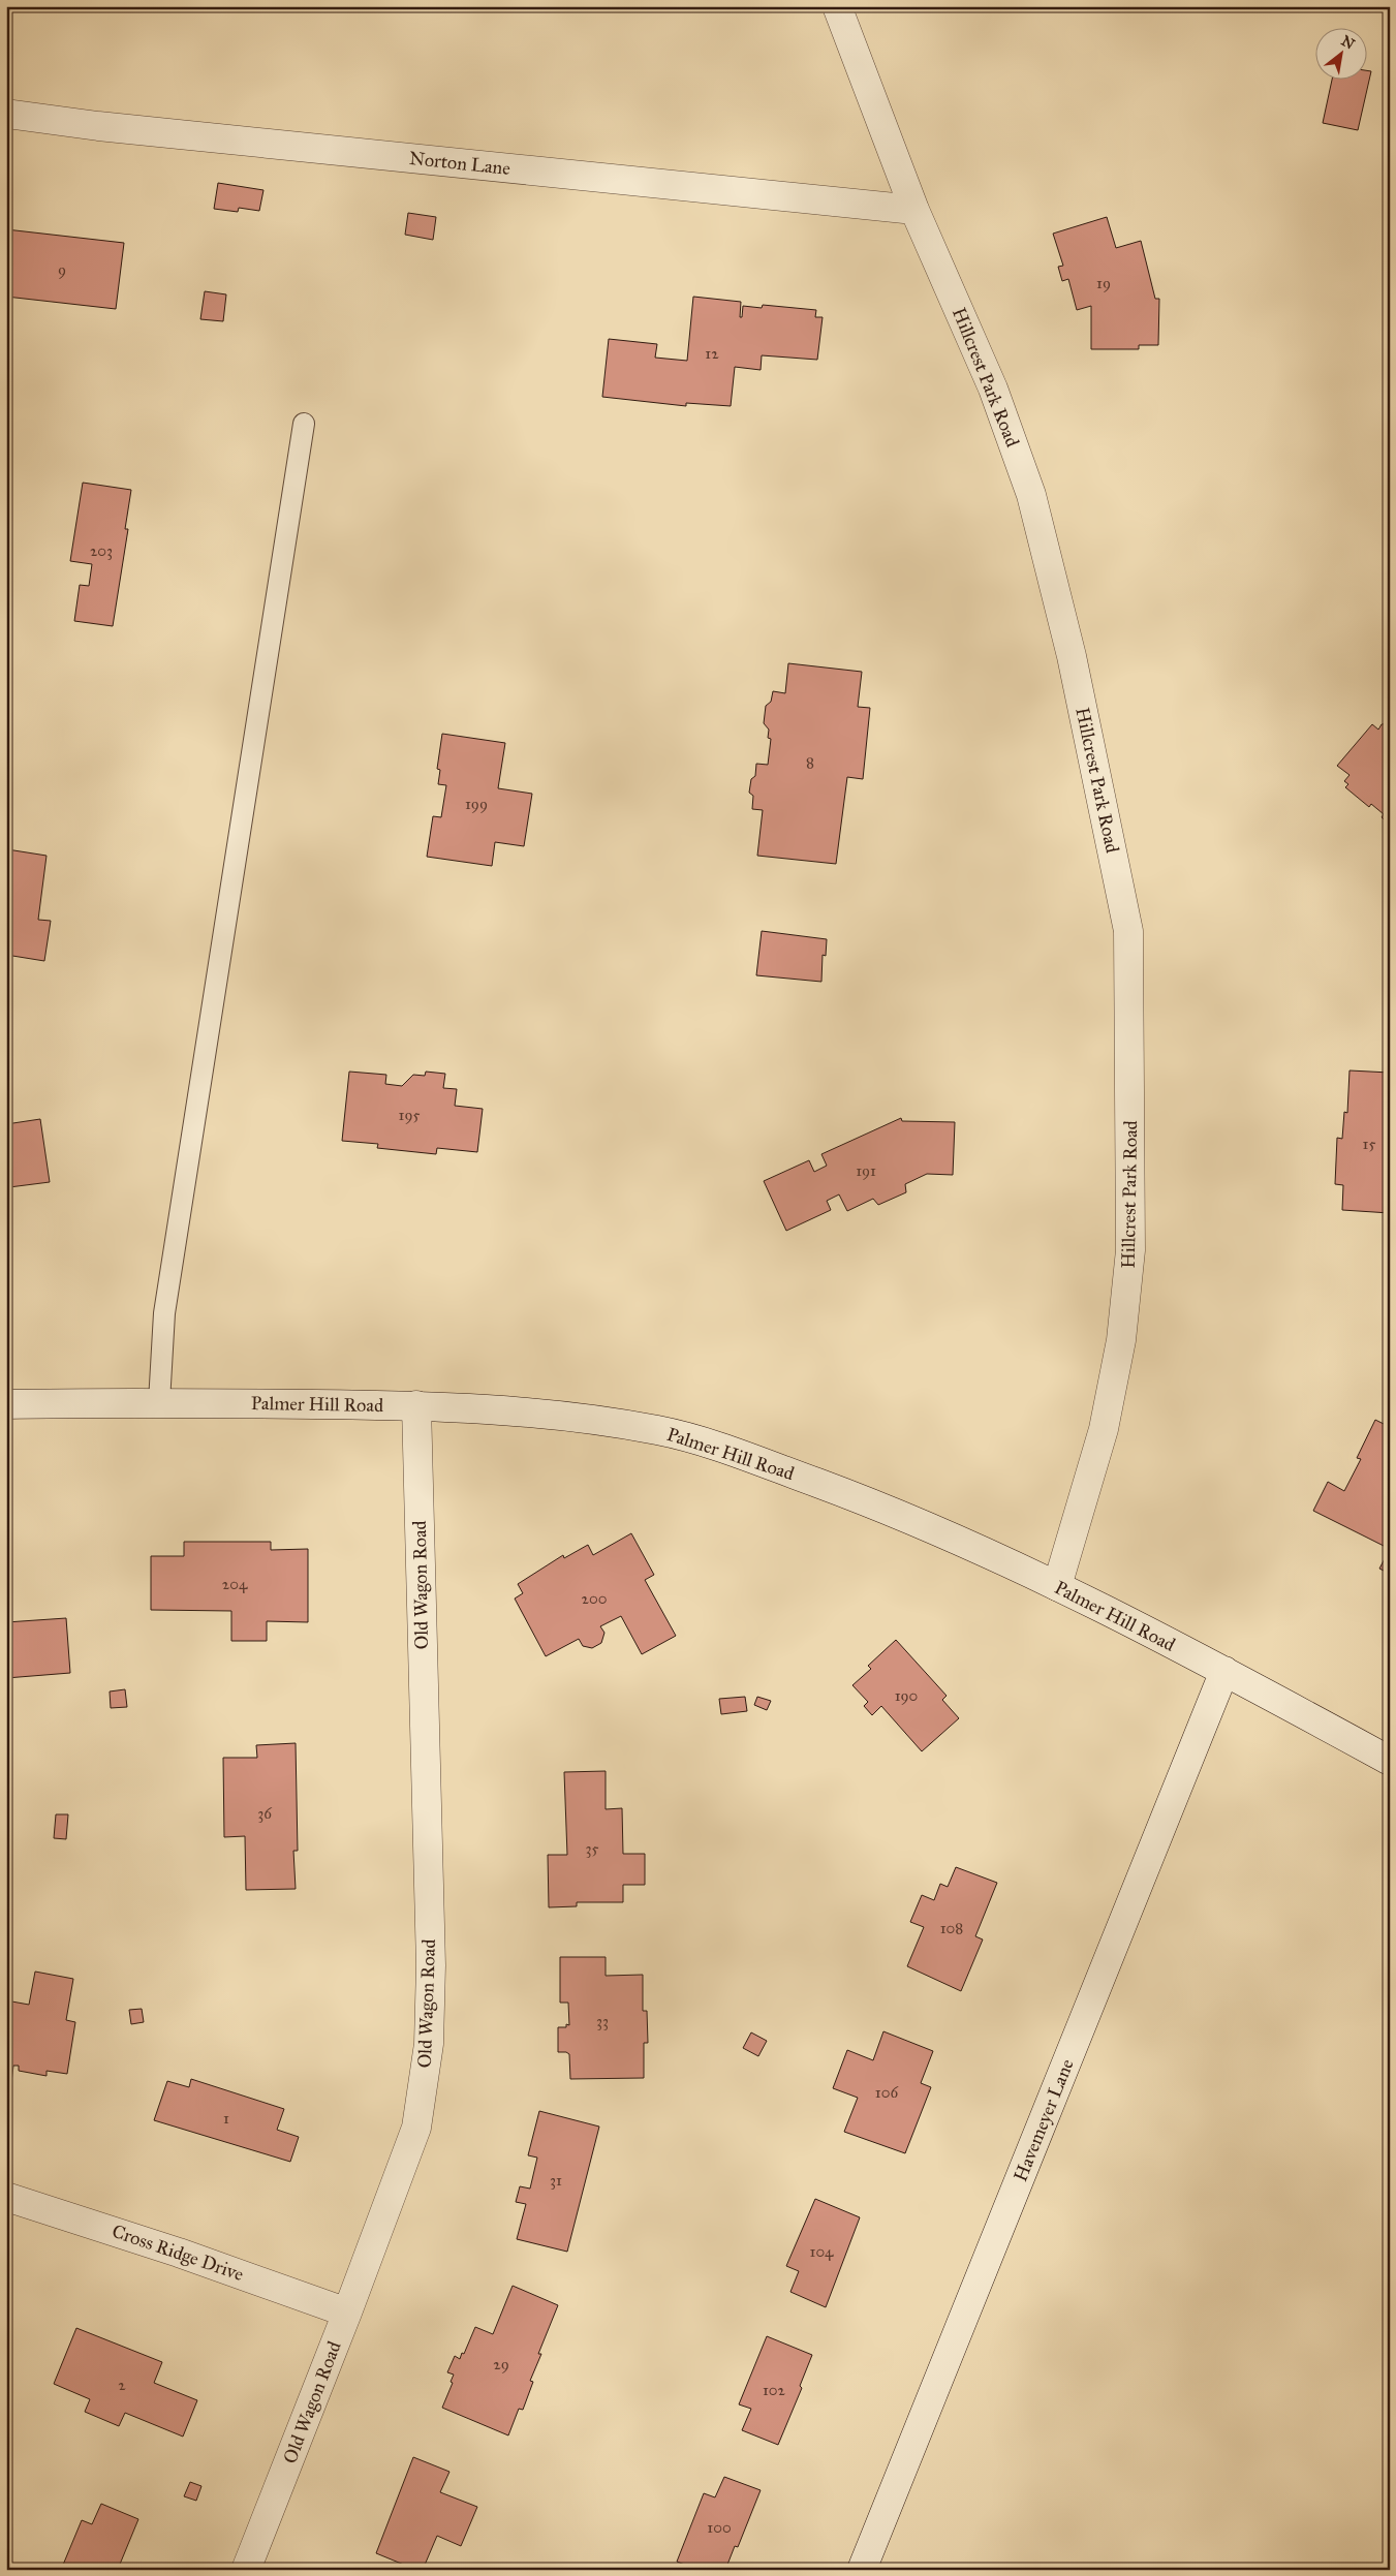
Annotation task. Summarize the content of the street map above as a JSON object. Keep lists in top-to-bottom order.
{
  "streets": {
    "street": [
      "Norton Lane",
      "Hillcrest Park Road",
      "Palmer Hill Road",
      "Old Wagon Road",
      "Havemeyer Lane",
      "Cross Ridge Drive"
    ]
  },
  "crossings": [
    ["Norton Lane", "Hillcrest Park Road"],
    ["Hillcrest Park Road", "Palmer Hill Road"],
    ["Palmer Hill Road", "Old Wagon Road"],
    ["Palmer Hill Road", "Havemeyer Lane"],
    ["Old Wagon Road", "Cross Ridge Drive"]
  ],
  "house_numbers": [
    "9",
    "19",
    "12",
    "203",
    "8",
    "199",
    "195",
    "15",
    "191",
    "204",
    "200",
    "190",
    "36",
    "35",
    "108",
    "33",
    "106",
    "1",
    "31",
    "104",
    "29",
    "2",
    "102",
    "100"
  ],
  "north": "top right"
}
